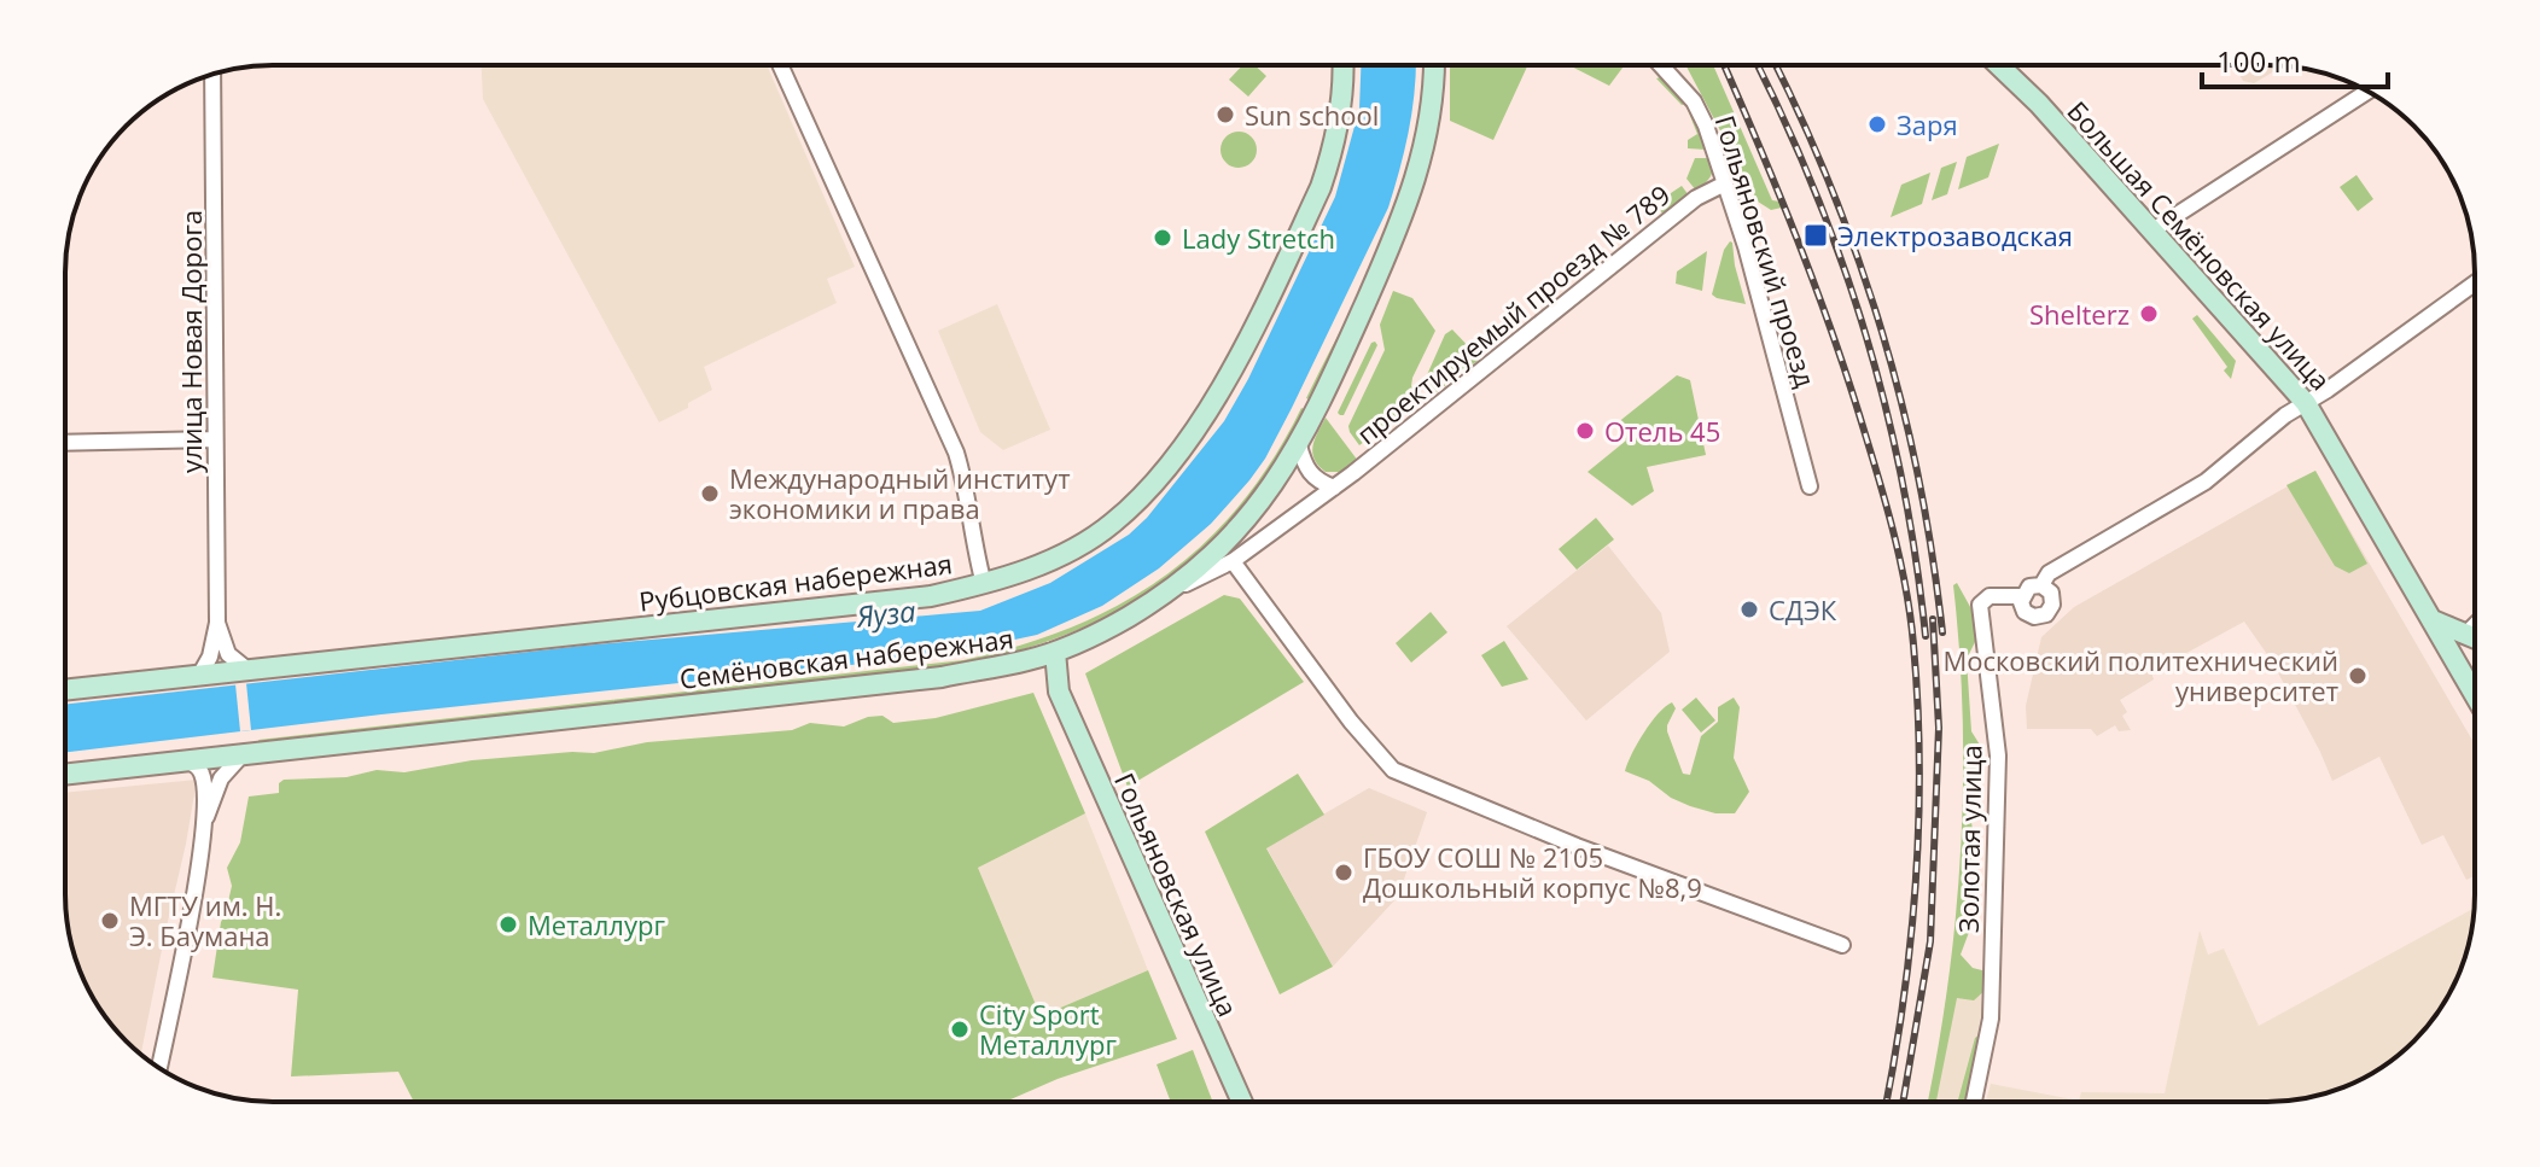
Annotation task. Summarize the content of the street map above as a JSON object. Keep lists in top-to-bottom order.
{
  "streets": {
    "main road": [
      "Большая Семёновская улица",
      "Рубцовская набережная",
      "Семёновская набережная",
      "Гольяновская улица"
    ],
    "street": [
      "Гольяновский проезд",
      "проектируемый проезд № 789",
      "улица Новая Дорога",
      "Золотая улица"
    ]
  },
  "crossings": [
    ["Большая Семёновская улица", "Золотая улица"],
    ["Гольяновский проезд", "проектируемый проезд № 789"],
    ["проектируемый проезд № 789", "Семёновская набережная"],
    ["улица Новая Дорога", "Рубцовская набережная"],
    ["Семёновская набережная", "Гольяновская улица"]
  ],
  "water": ["Яуза"],
  "places": {
    "other": [
      "Sun school",
      "Заря",
      "Lady Stretch",
      "Shelterz",
      "Отель 45",
      "Международный институт экономики и права",
      "СДЭК",
      "Московский политехнический университет",
      "ГБОУ СОШ № 2105 Дошкольный корпус №8,9",
      "МГТУ им. Н. Э. Баумана",
      "Металлург",
      "City Sport Металлург"
    ],
    "transit": ["Электрозаводская"]
  },
  "scale_bar": "100 m"
}
